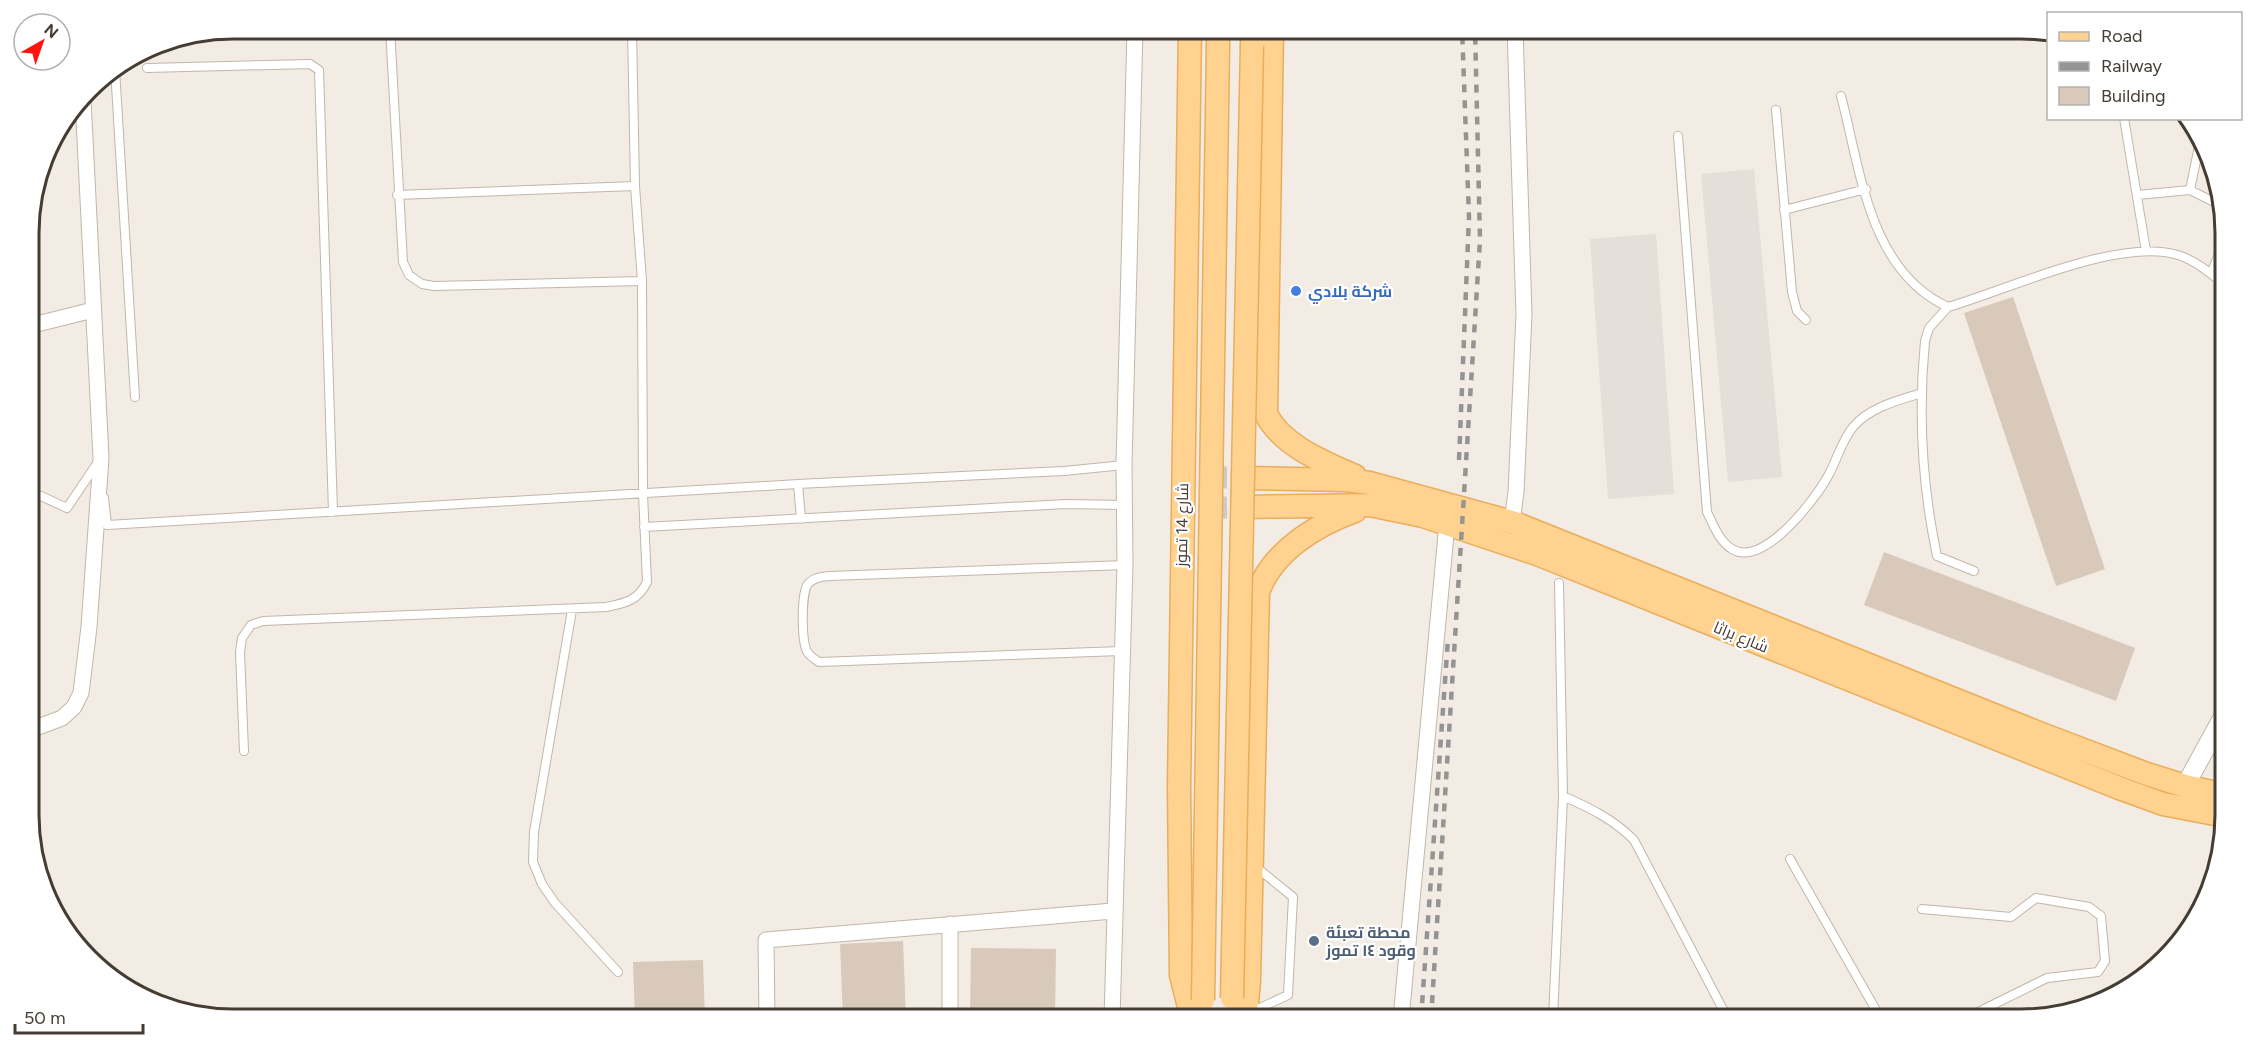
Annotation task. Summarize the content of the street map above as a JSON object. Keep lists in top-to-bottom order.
{
  "streets": {
    "main road": ["شارع 14 تموز", "شارع براثا"]
  },
  "places": ["شركة بلادي", "محطة تعبئة وقود ١٤ تموز"],
  "legend": ["Road", "Railway", "Building"],
  "scale_bar": "50 m",
  "north": "top right"
}
